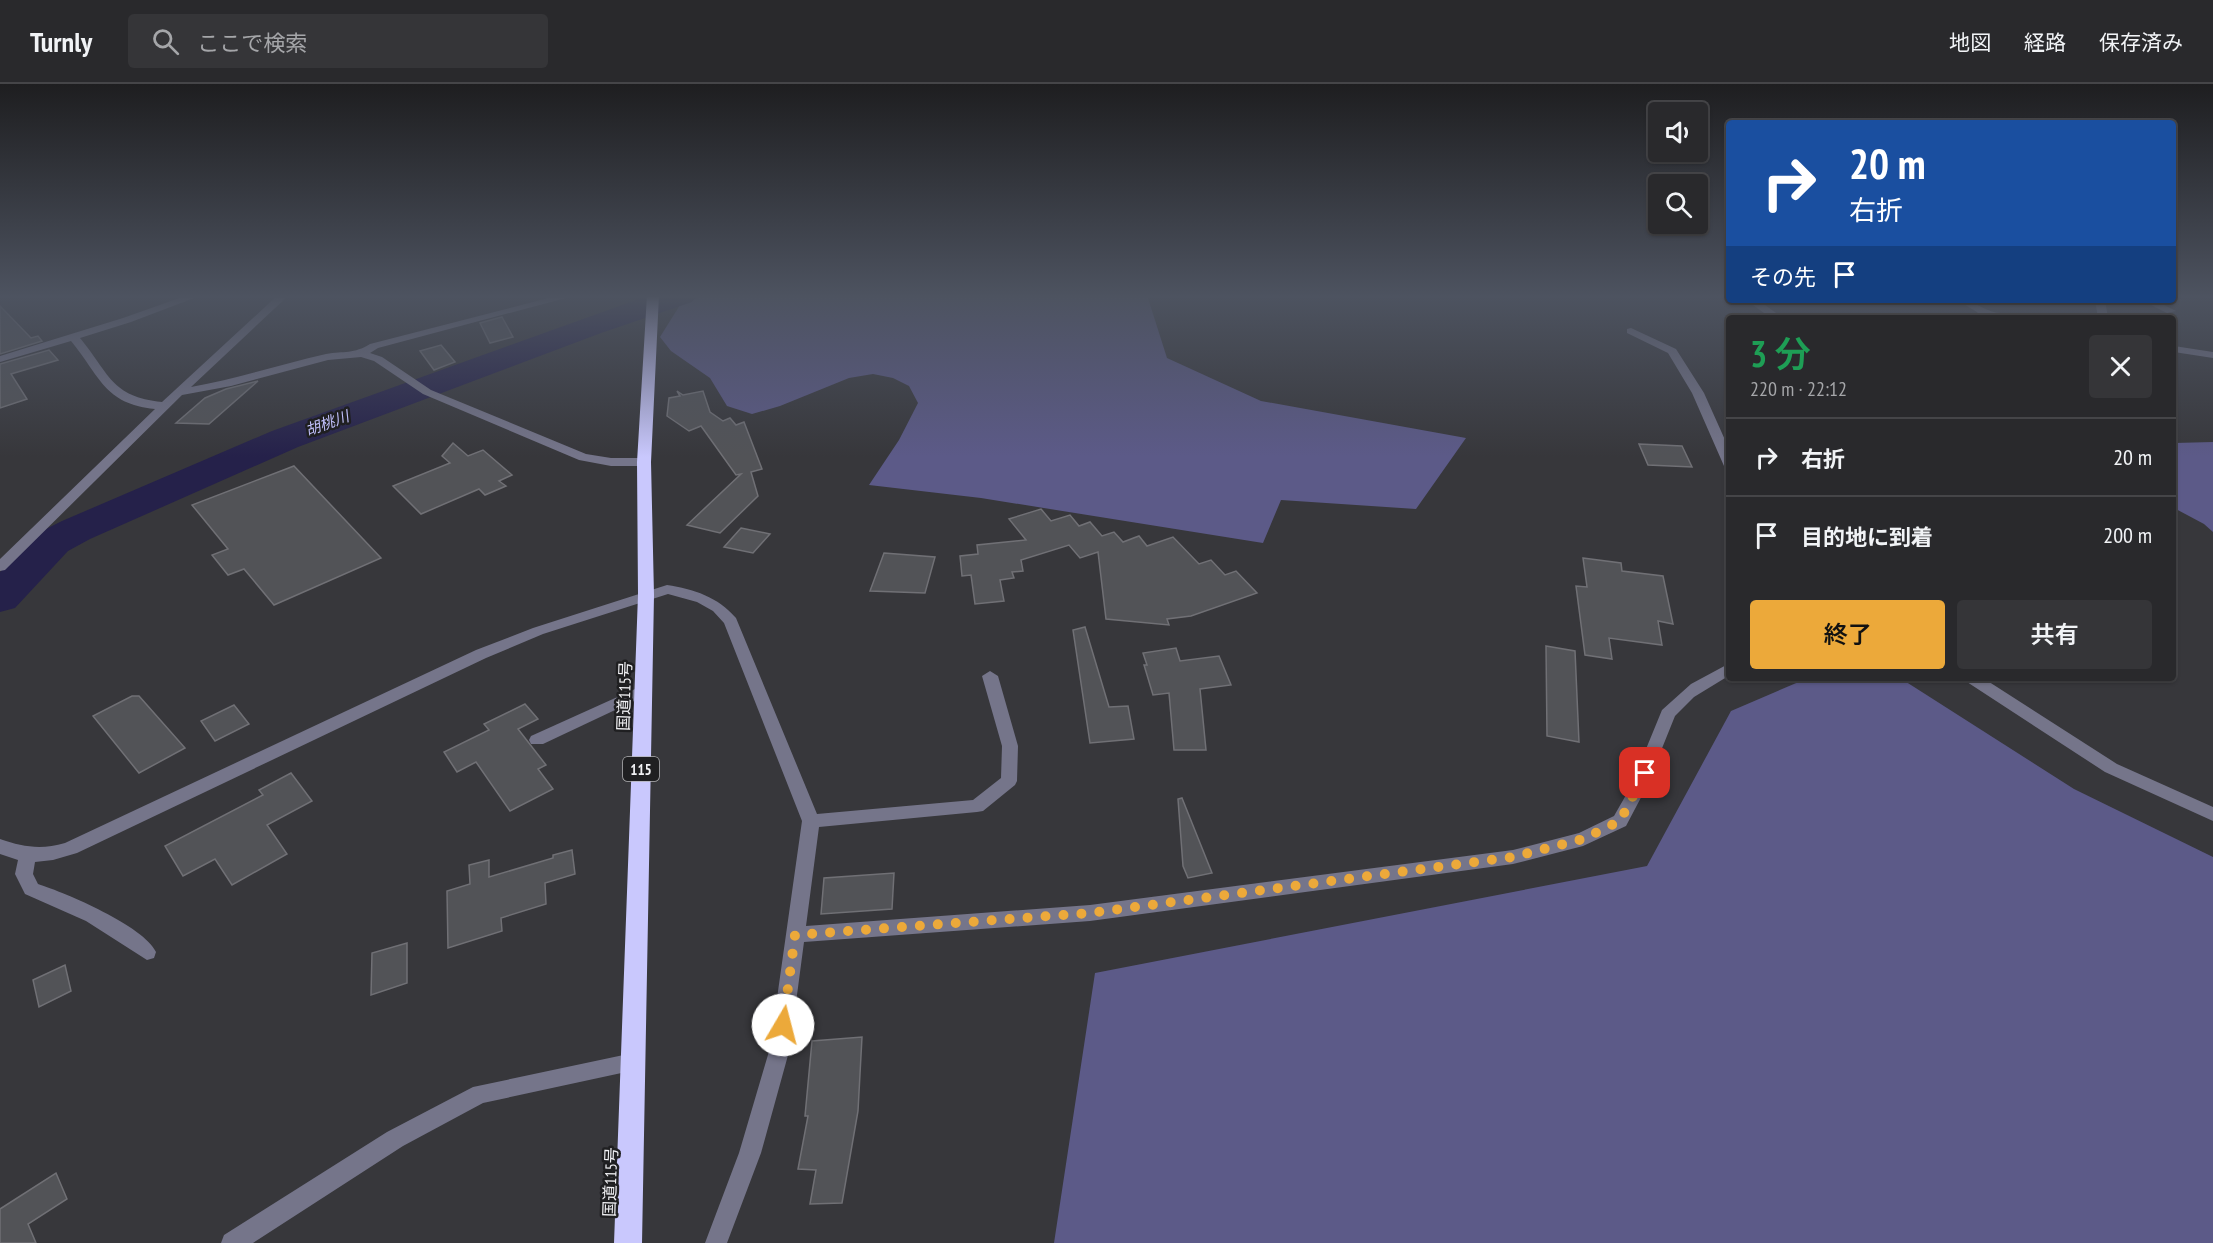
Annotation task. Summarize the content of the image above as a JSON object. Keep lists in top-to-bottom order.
{
  "streets": {
    "highway": ["国道115号", "115"]
  },
  "water": ["胡桃川"],
  "page": {
    "header": "Turnly",
    "search": "ここで検索",
    "nav": ["地図", "経路", "保存済み"],
    "turn": ["20 m", "右折"],
    "then": "その先",
    "heading": ["3 分", "220 m · 22:12"],
    "list": [
      {
        "name": "右折",
        "value": "20 m"
      },
      {
        "name": "目的地に到着",
        "value": "200 m"
      }
    ],
    "buttons": ["終了", "共有"]
  }
}
